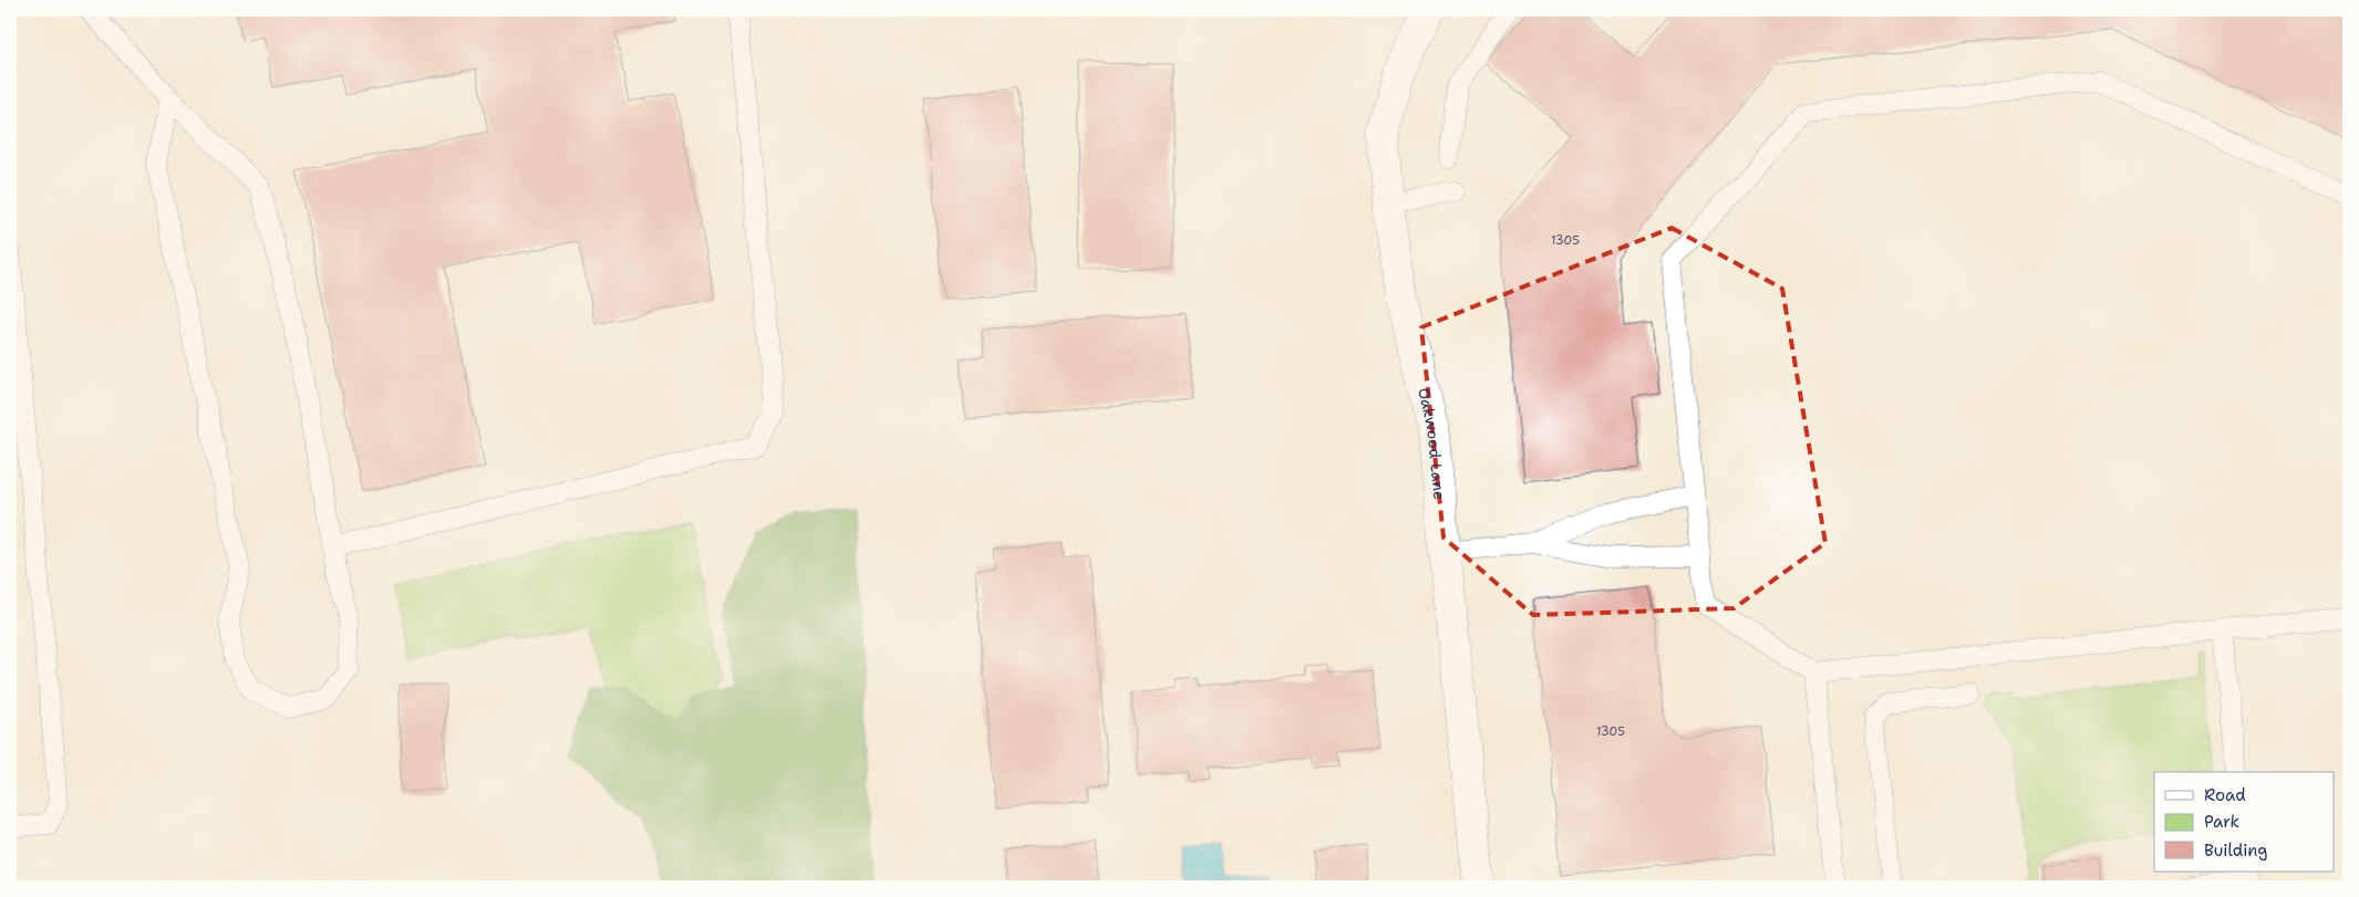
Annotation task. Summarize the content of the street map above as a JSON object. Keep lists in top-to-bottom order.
{
  "streets": {
    "street": ["Oakwood Lane"]
  },
  "house_numbers": ["1305", "1305"],
  "legend": ["Road", "Park", "Building"]
}
